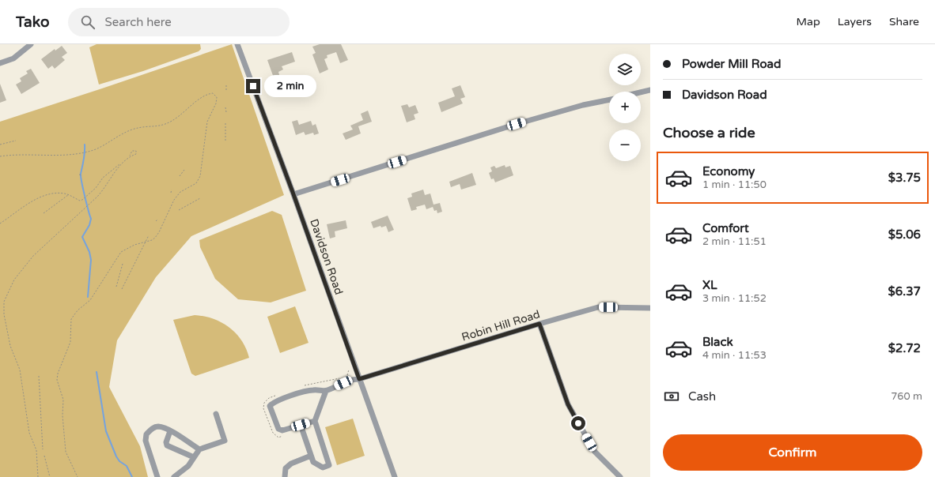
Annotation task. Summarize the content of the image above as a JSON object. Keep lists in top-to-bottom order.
{
  "streets": {
    "street": ["Davidson Road", "Robin Hill Road"]
  },
  "crossings": [
    ["Davidson Road", "Robin Hill Road"]
  ],
  "page": {
    "header": "Tako",
    "search": "Search here",
    "nav": ["Map", "Layers", "Share"],
    "banner": ["Powder Mill Road", "Davidson Road"],
    "map_buttons": ["+", "−"],
    "bubble": "2 min",
    "heading": "Choose a ride",
    "list": [
      {
        "name": "Economy",
        "note": "1 min · 11:50",
        "value": "$3.75"
      },
      {
        "name": "Comfort",
        "note": "2 min · 11:51",
        "value": "$5.06"
      },
      {
        "name": "XL",
        "note": "3 min · 11:52",
        "value": "$6.37"
      },
      {
        "name": "Black",
        "note": "4 min · 11:53",
        "value": "$2.72"
      }
    ],
    "pay": ["Cash", "760 m"],
    "buttons": "Confirm"
  }
}
